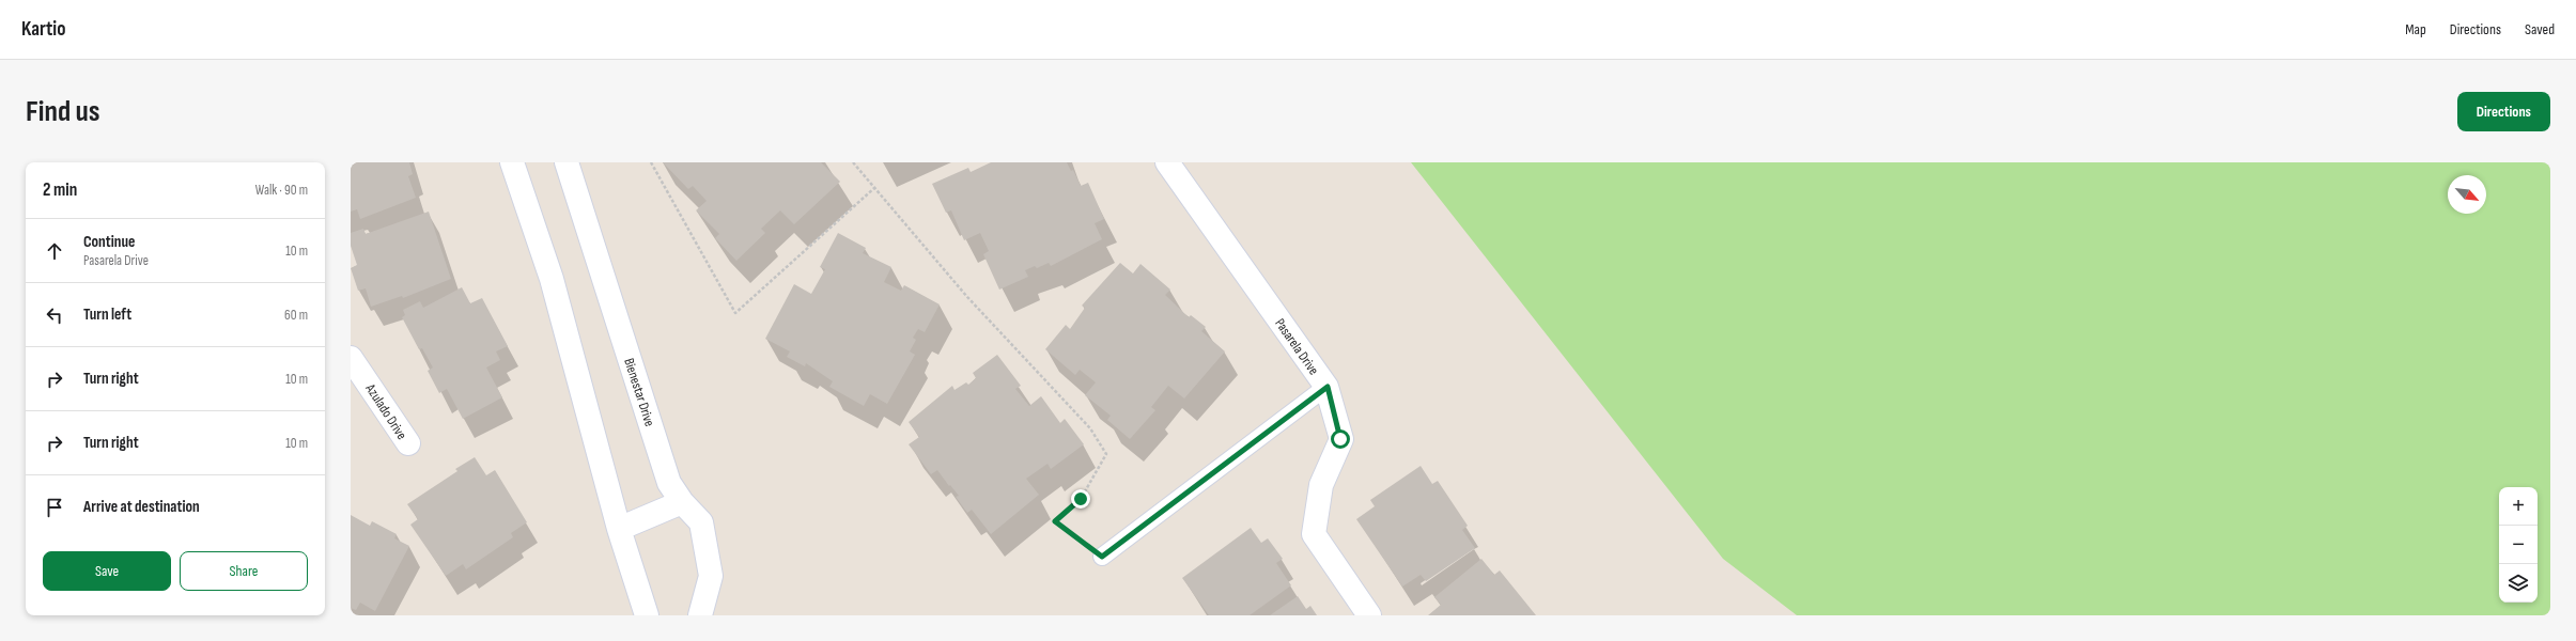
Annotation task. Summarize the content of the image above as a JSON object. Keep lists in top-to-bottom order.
{
  "streets": {
    "street": ["Pasarela Drive", "Bienestar Drive", "Azulado Drive"]
  },
  "north": "bottom right",
  "page": {
    "header": "Kartio",
    "nav": ["Map", "Directions", "Saved"],
    "buttons": [
      "Directions",
      ["Save", "Share"]
    ],
    "title": "Find us",
    "heading": ["2 min", "Walk · 90 m"],
    "list": [
      ["Continue", "Pasarela Drive", "10 m"],
      ["Turn left", "60 m"],
      ["Turn right", "10 m"],
      ["Turn right", "10 m"],
      "Arrive at destination"
    ],
    "map_buttons": ["+", "−"]
  }
}
